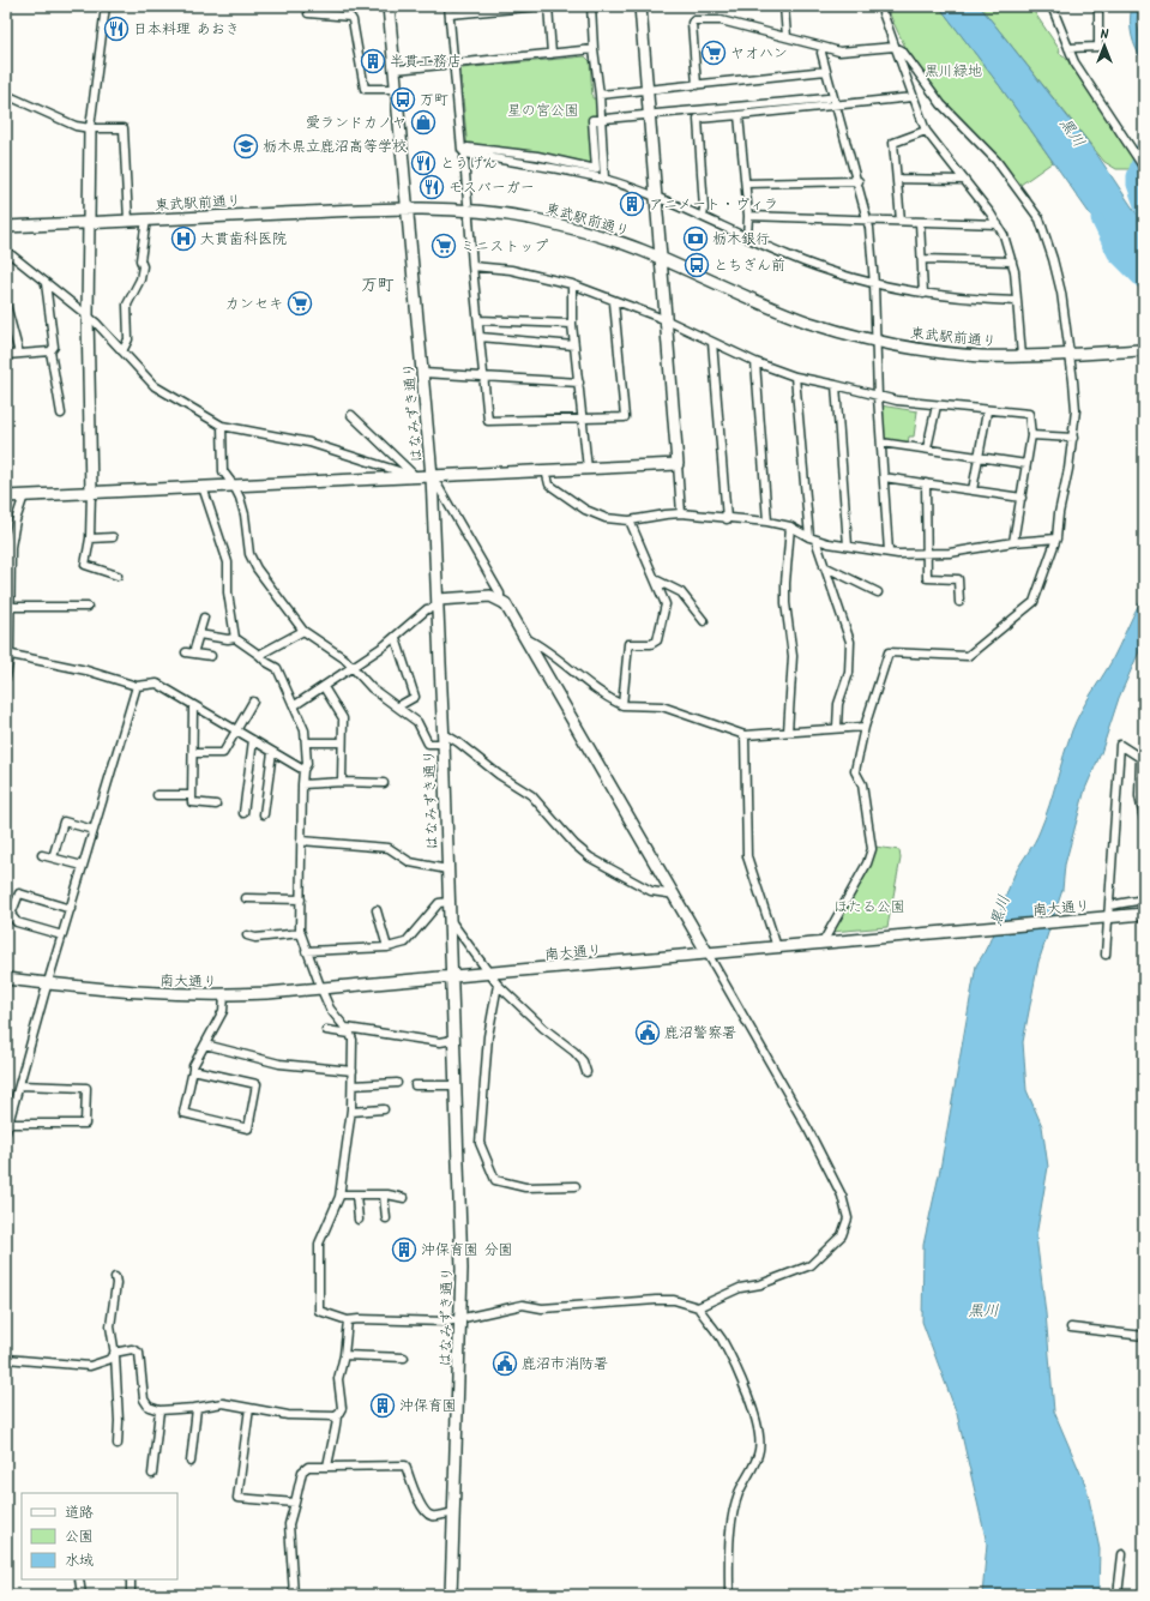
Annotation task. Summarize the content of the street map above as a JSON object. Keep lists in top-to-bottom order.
{
  "streets": {
    "street": ["東武駅前通り", "はなみずき通り", "南大通り"]
  },
  "crossings": [
    ["東武駅前通り", "はなみずき通り"],
    ["はなみずき通り", "南大通り"]
  ],
  "districts": ["万町"],
  "water": ["黒川"],
  "parks": ["黒川緑地", "星の宮公園", "ほたる公園"],
  "places": {
    "restaurant": ["日本料理 あおき", "とうげん", "モスバーガー"],
    "supermarket": ["ヤオハン", "ミニストップ", "カンセキ"],
    "building": [
      "半貫工務店",
      "アニメート・ヴィラ",
      "沖保育園 分園",
      "沖保育園"
    ],
    "bus stop": ["万町", "とちぎん前"],
    "shop": ["愛ランドカノヤ"],
    "school or university": ["栃木県立鹿沼高等学校"],
    "hospital": ["大貫歯科医院"],
    "bank": ["栃木銀行"],
    "public building": ["鹿沼警察署", "鹿沼市消防署"]
  },
  "legend": ["道路", "公園", "水域"],
  "north": "top"
}
